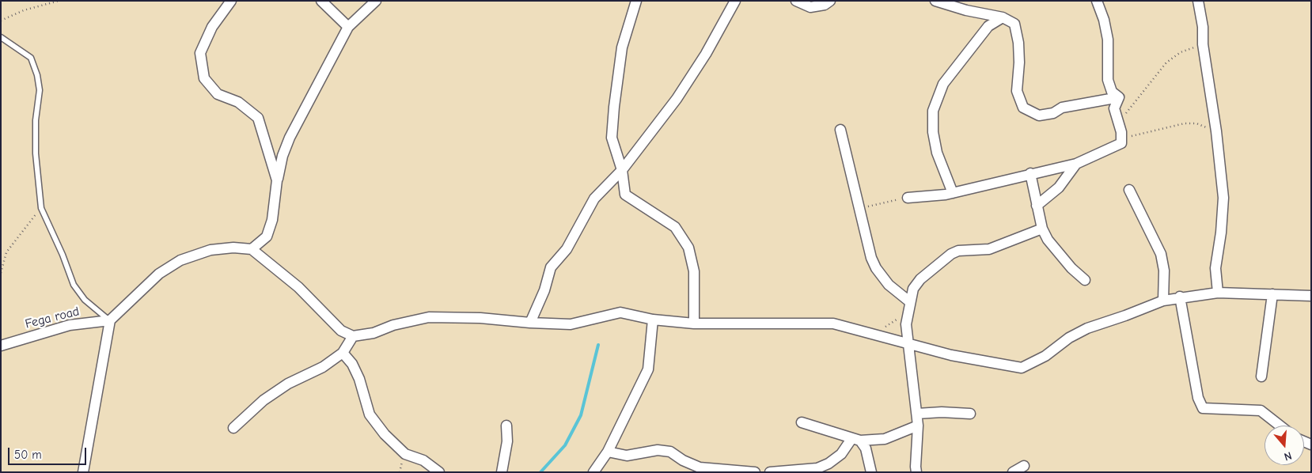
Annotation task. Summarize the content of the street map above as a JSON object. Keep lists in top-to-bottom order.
{
  "streets": {
    "street": ["Fega road"]
  },
  "scale_bar": "50 m",
  "north": "bottom"
}
